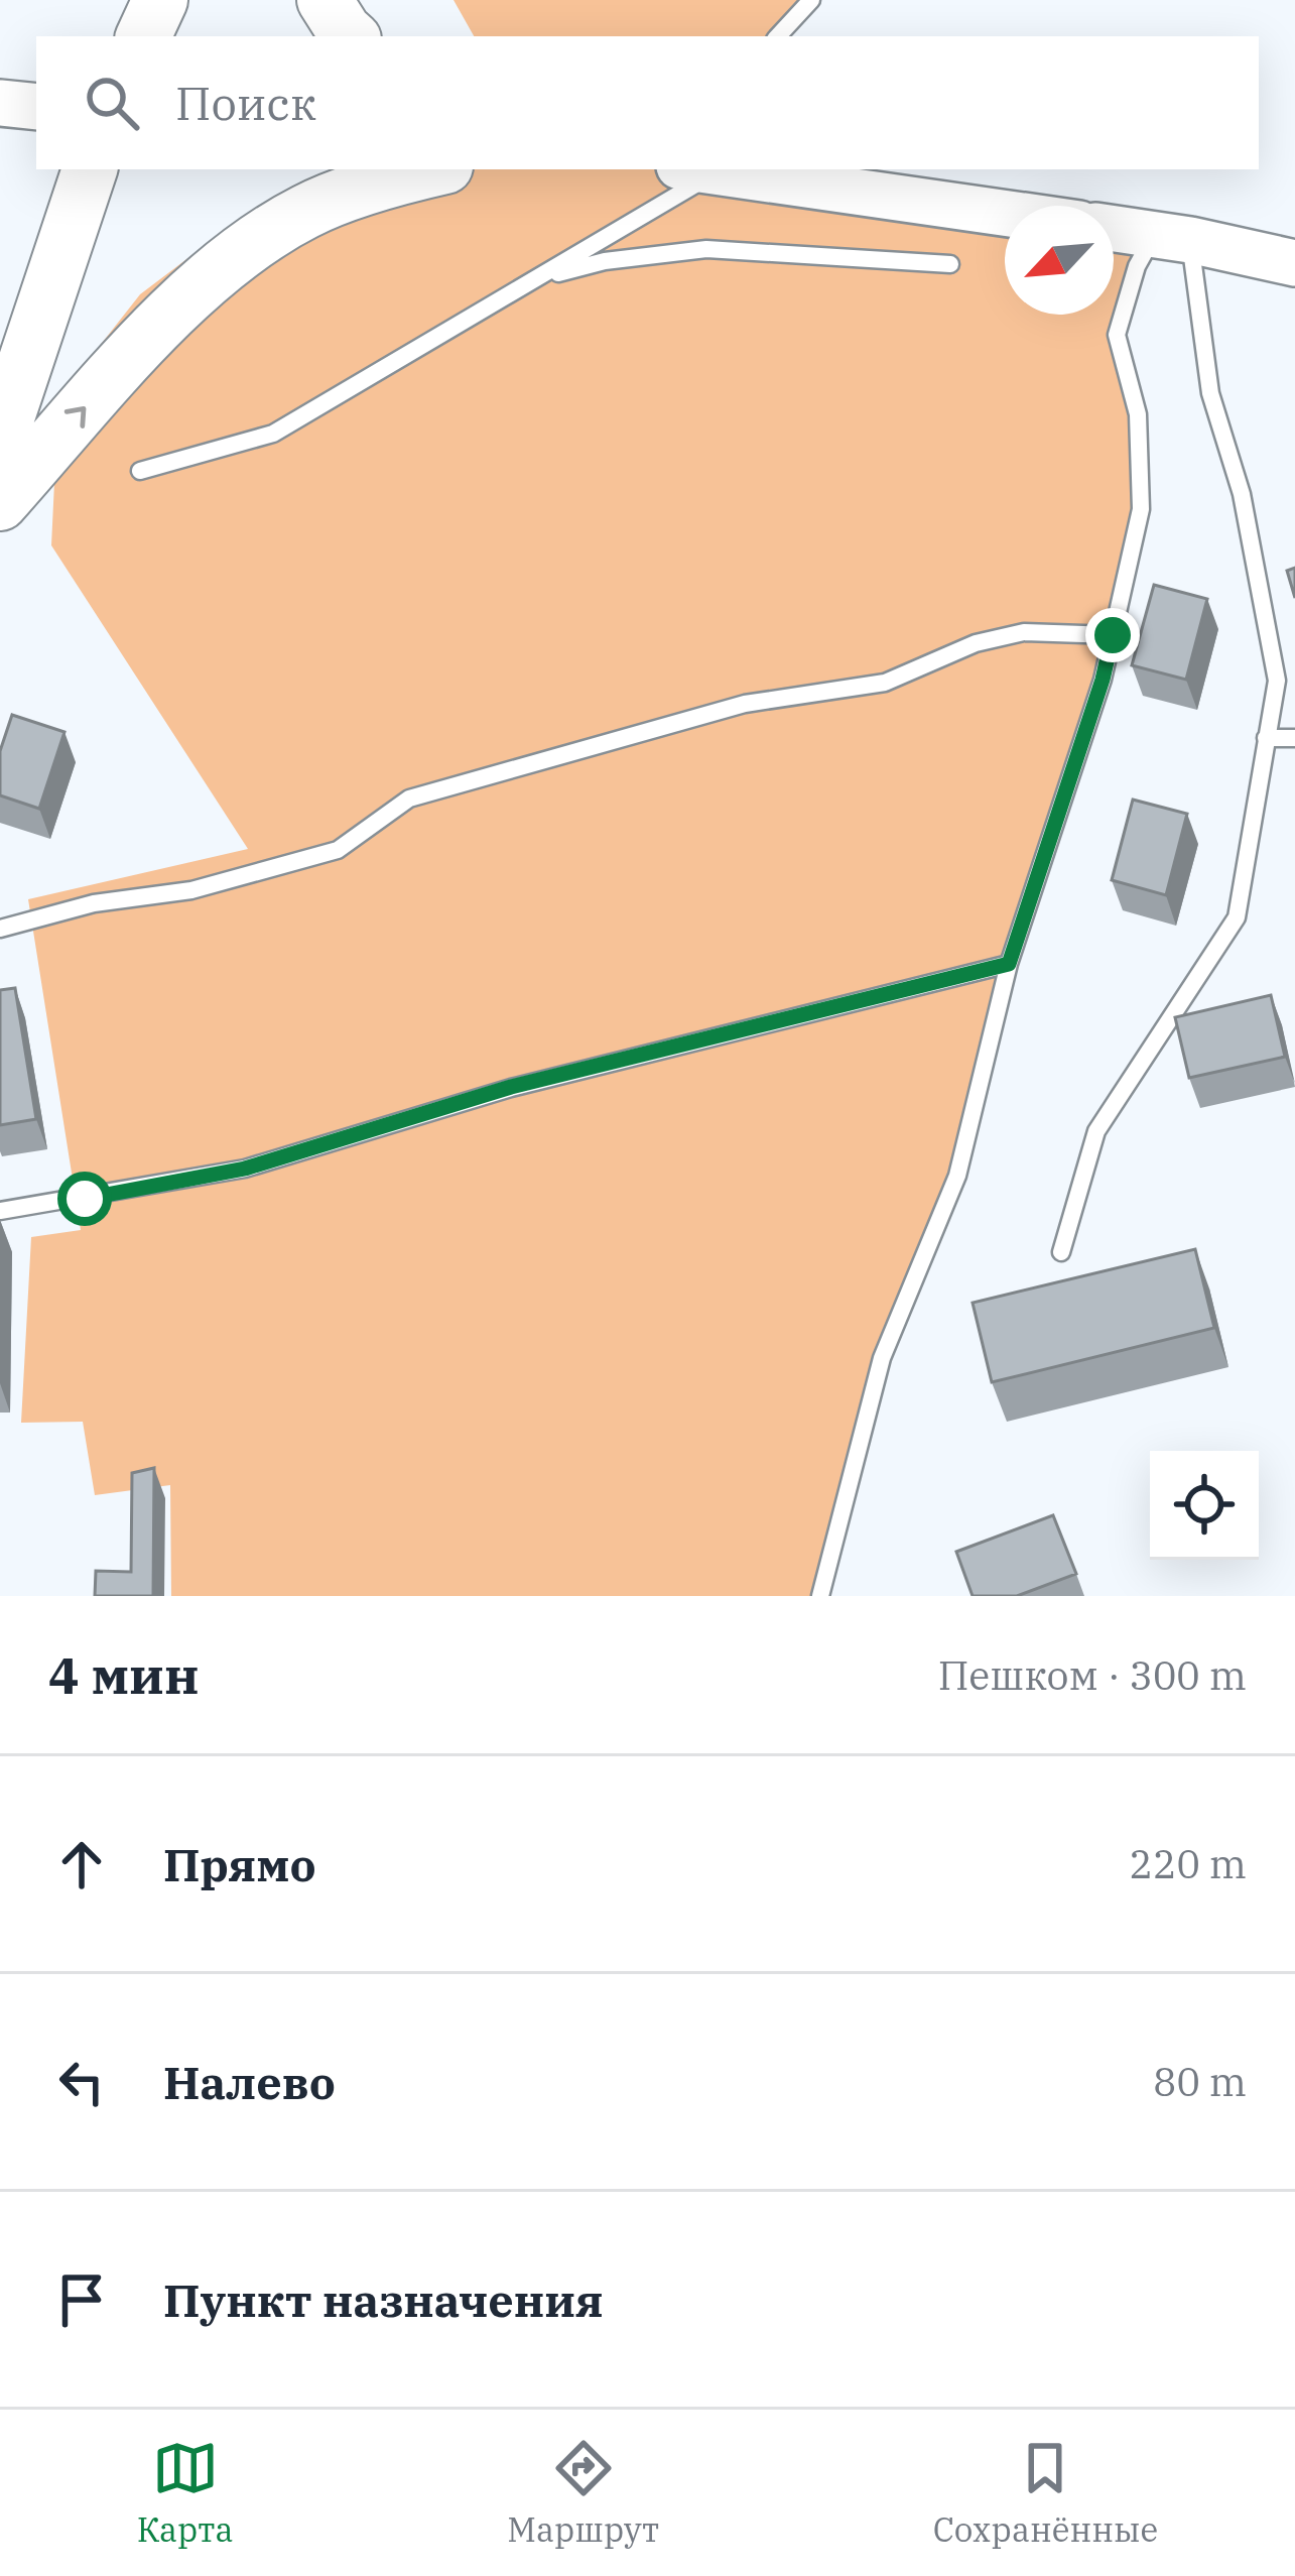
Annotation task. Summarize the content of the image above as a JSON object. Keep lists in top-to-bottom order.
{
  "north": "bottom left",
  "page": {
    "search": "Поиск",
    "heading": ["4 мин", "Пешком · 300 m"],
    "list": [
      ["Прямо", "220 m"],
      ["Налево", "80 m"],
      "Пункт назначения"
    ],
    "nav": ["Карта", "Маршрут", "Сохранённые"]
  }
}
